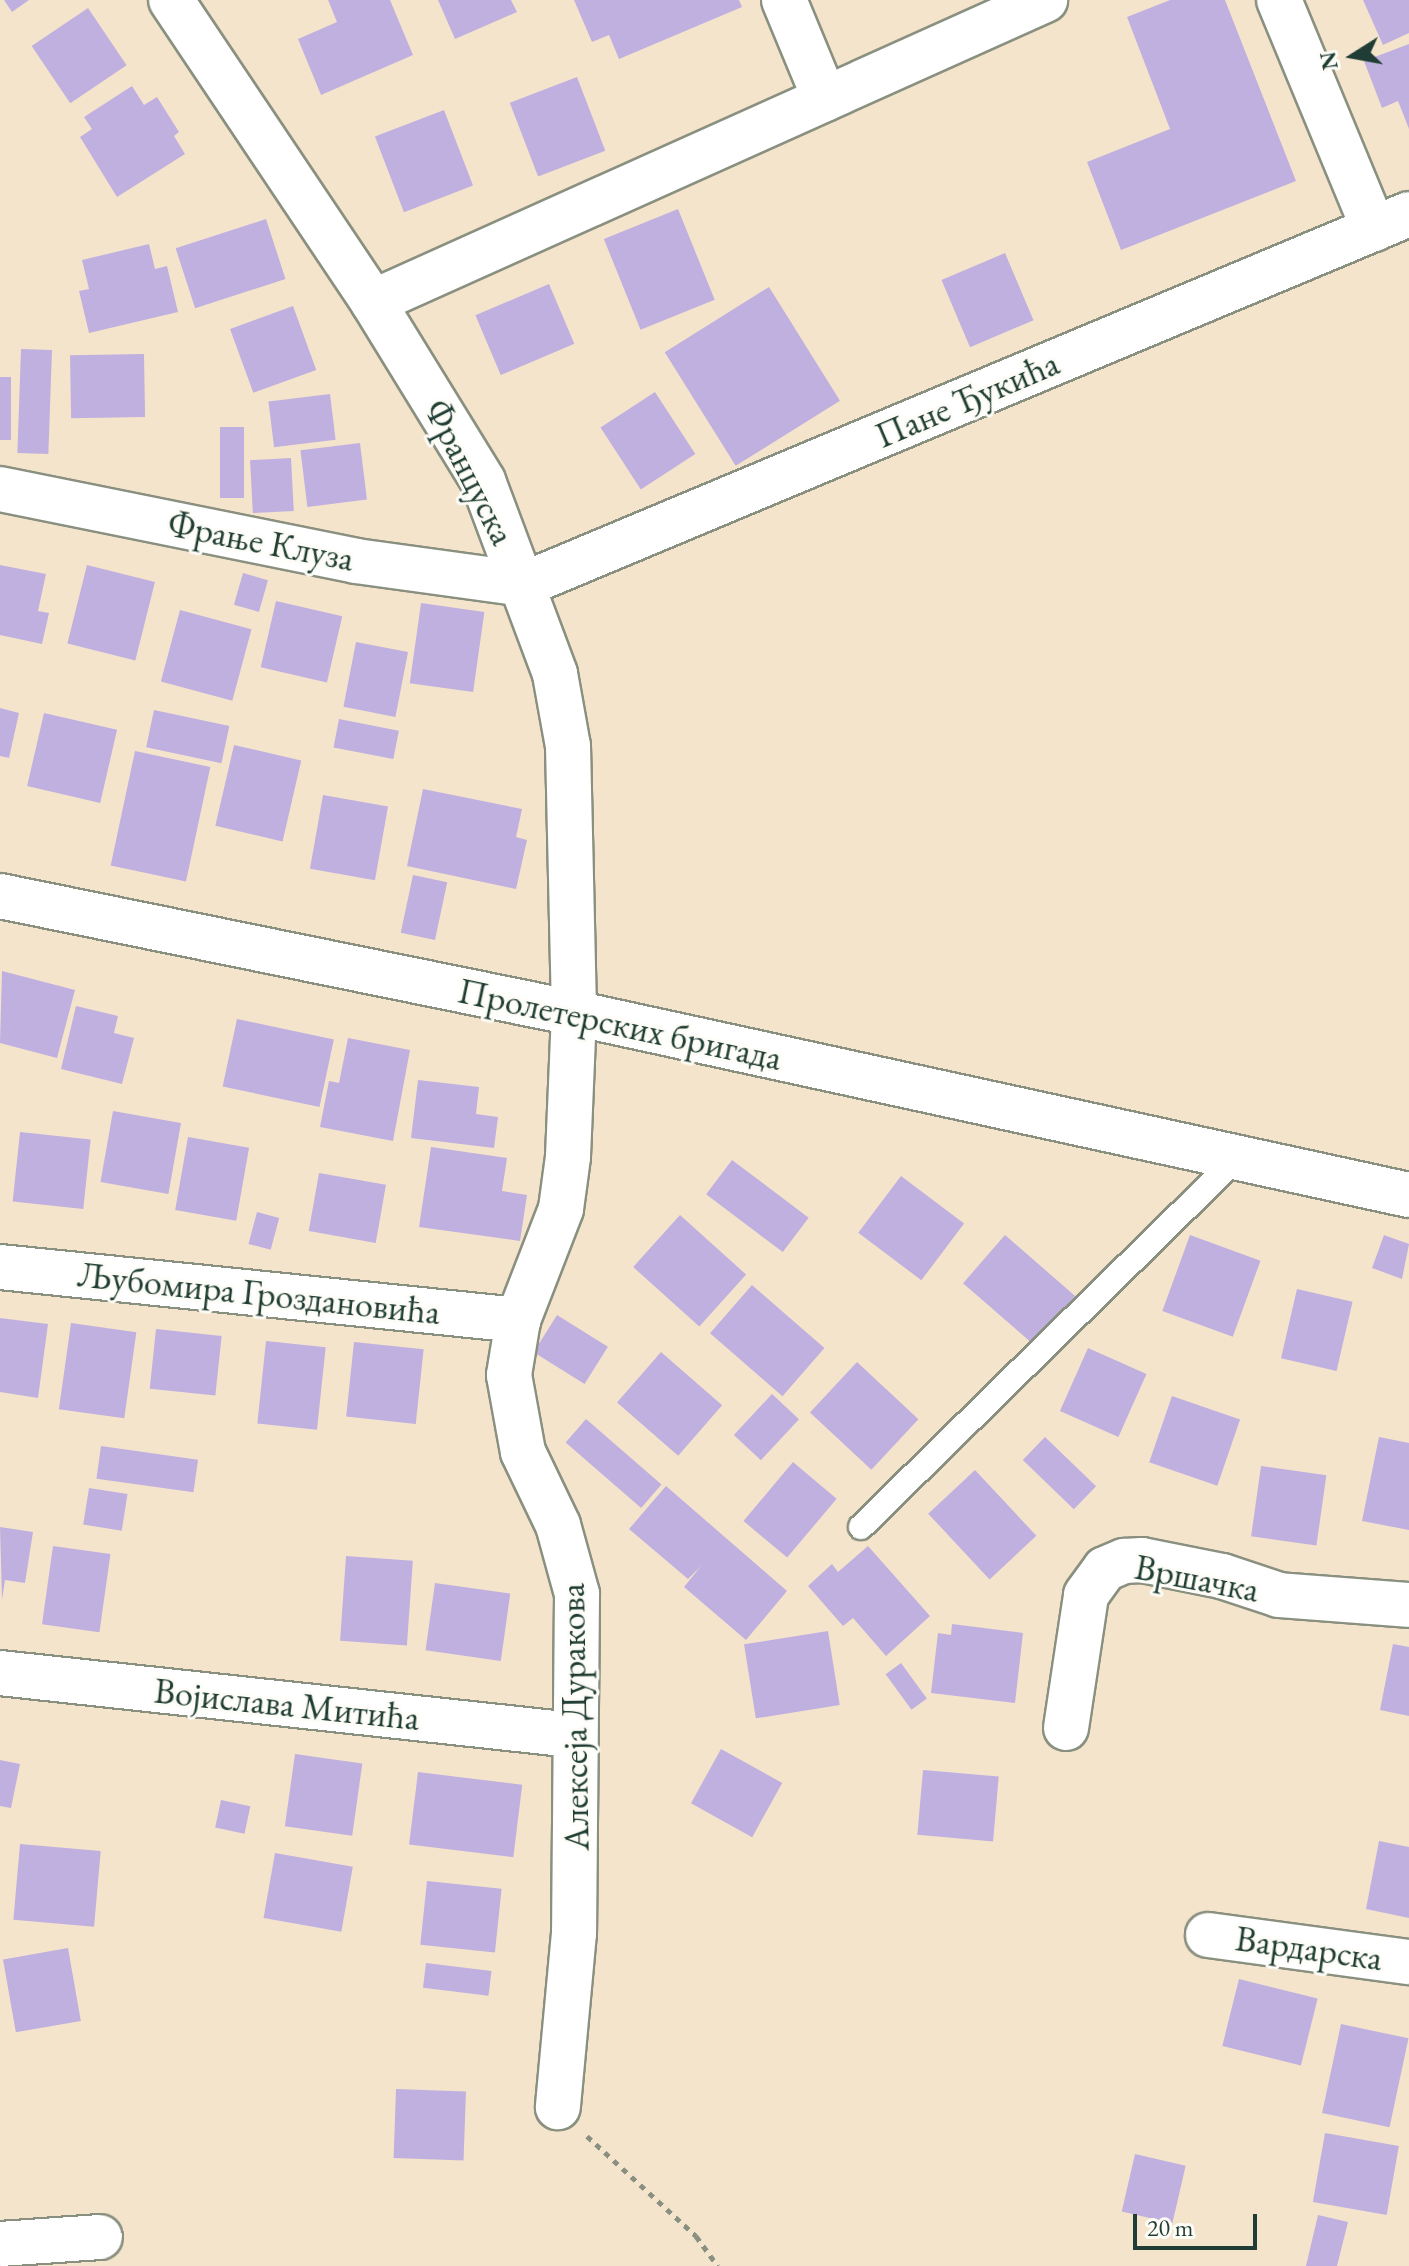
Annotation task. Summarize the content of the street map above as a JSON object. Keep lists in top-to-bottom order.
{
  "streets": {
    "street": [
      "Пане Ђукића",
      "Француска",
      "Фрање Клуза",
      "Пролетерских бригада",
      "Љубомира Гроздановића",
      "Вршачка",
      "Војислава Митића",
      "Алексеја Дуракова",
      "Вардарска"
    ]
  },
  "crossings": [
    ["Пане Ђукића", "Француска"],
    ["Пане Ђукића", "Фрање Клуза"],
    ["Француска", "Фрање Клуза"],
    ["Француска", "Пролетерских бригада"],
    ["Француска", "Алексеја Дуракова"],
    ["Пролетерских бригада", "Алексеја Дуракова"],
    ["Љубомира Гроздановића", "Алексеја Дуракова"],
    ["Војислава Митића", "Алексеја Дуракова"]
  ],
  "scale_bar": "20 m",
  "north": "left"
}
